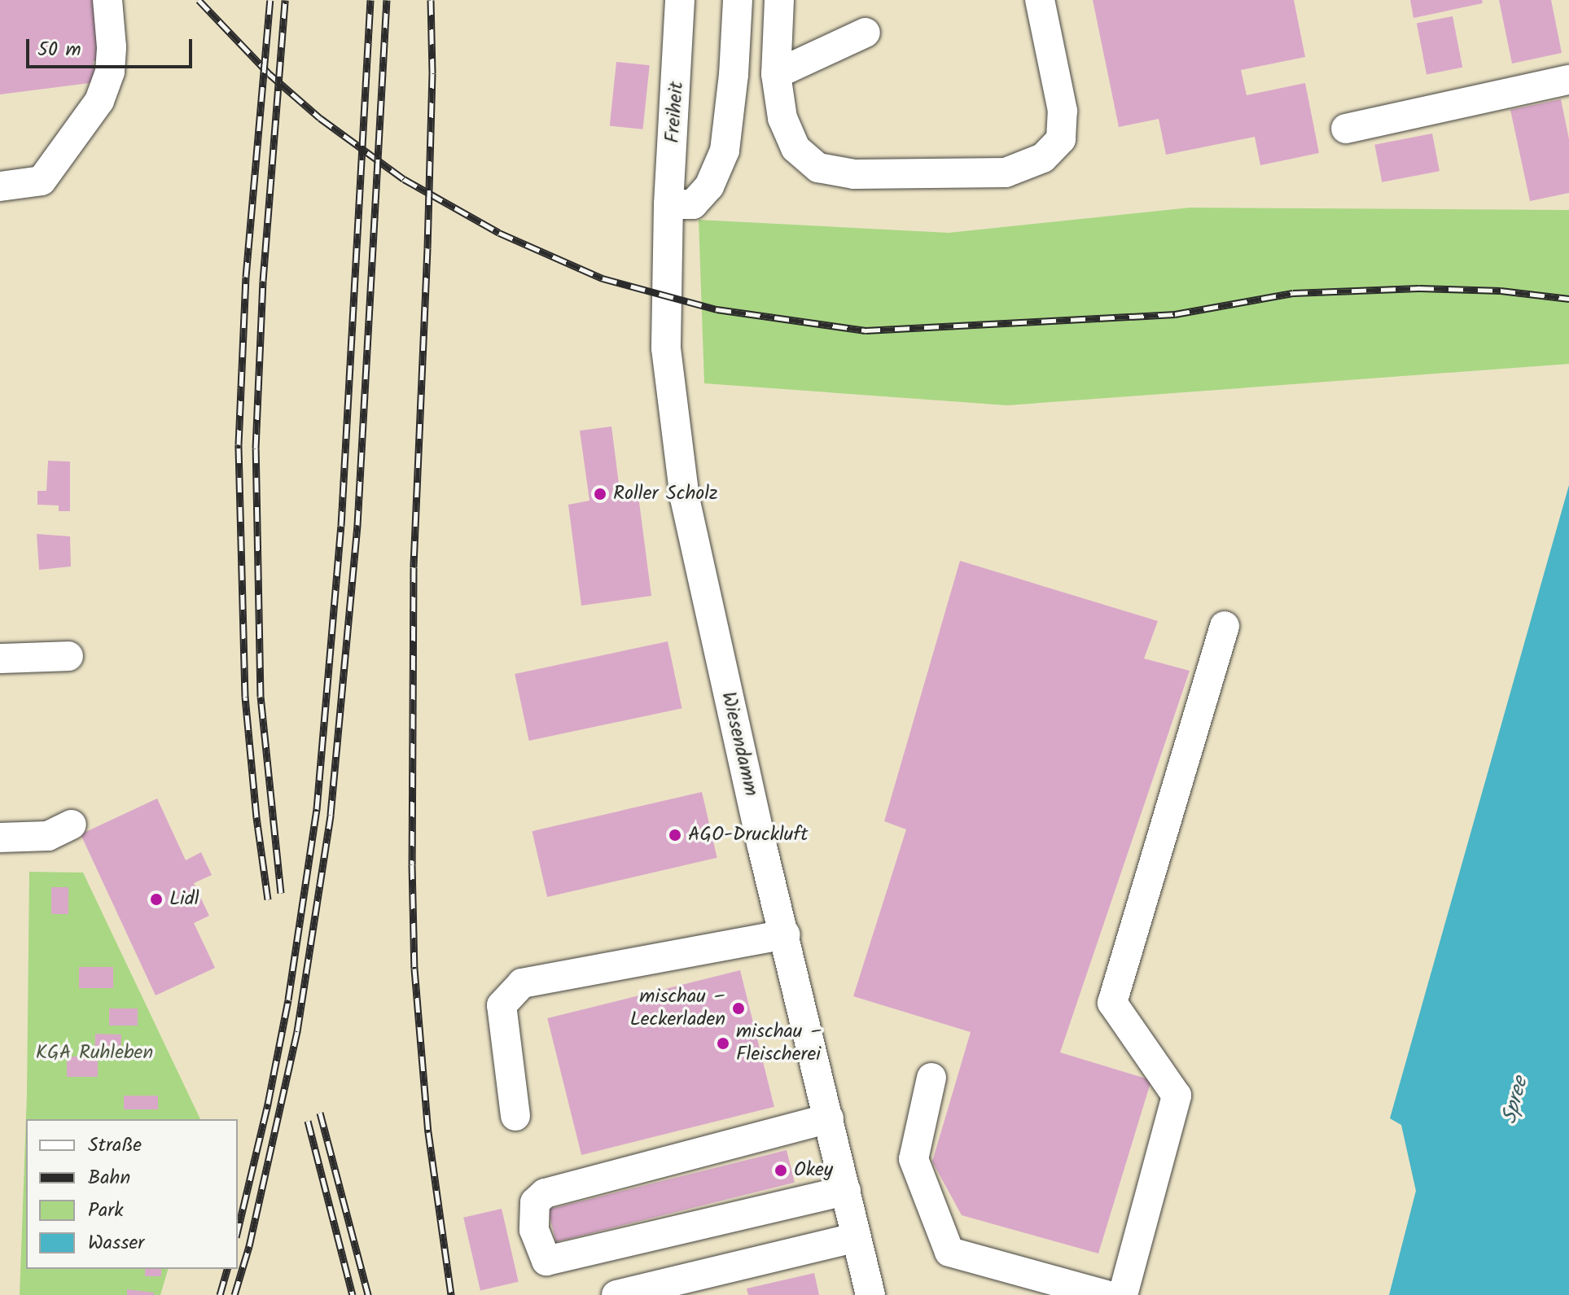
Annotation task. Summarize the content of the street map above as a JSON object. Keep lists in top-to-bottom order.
{
  "streets": {
    "street": ["Freiheit", "Wiesendamm"]
  },
  "crossings": [
    ["Freiheit", "Wiesendamm"]
  ],
  "water": ["Spree"],
  "parks": ["KGA Ruhleben"],
  "places": [
    "Roller Scholz",
    "AGO-Druckluft",
    "Lidl",
    "mischau – Leckerladen",
    "mischau – Fleischerei",
    "Okey"
  ],
  "legend": [
    "Straße",
    "Bahn",
    "Park",
    "Wasser"
  ],
  "scale_bar": "50 m"
}
